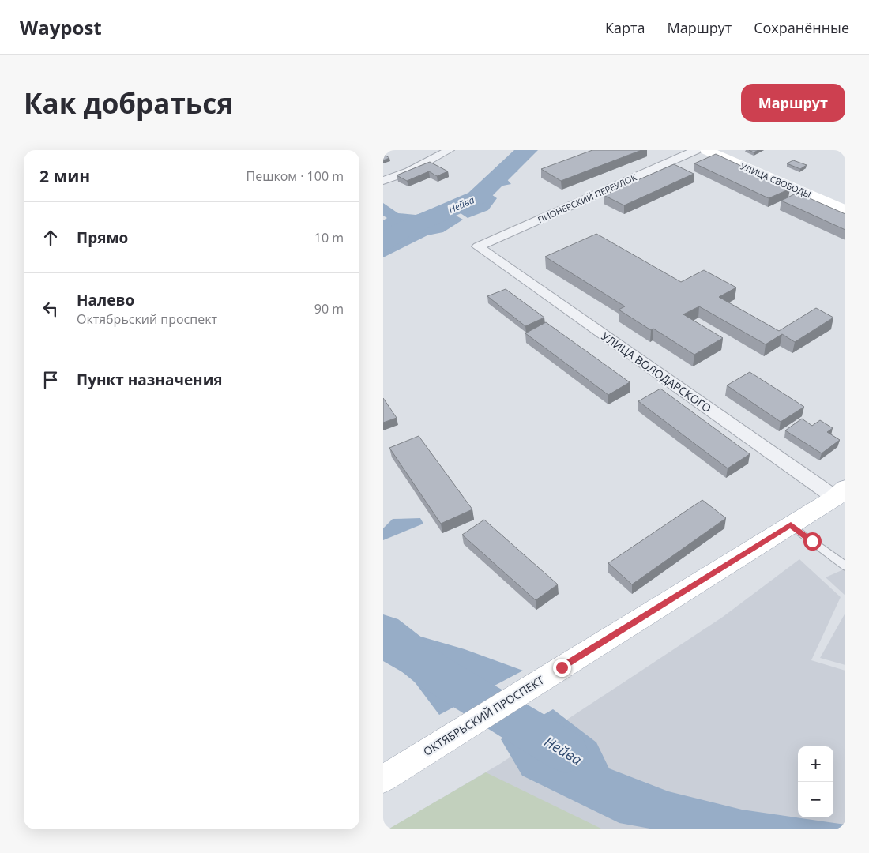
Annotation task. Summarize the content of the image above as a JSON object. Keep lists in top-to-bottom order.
{
  "streets": {
    "main road": ["УЛИЦА СВОБОДЫ", "ОКТЯБРЬСКИЙ ПРОСПЕКТ"],
    "street": ["ПИОНЕРСКИЙ ПЕРЕУЛОК", "УЛИЦА ВОЛОДАРСКОГО"]
  },
  "crossings": [
    ["ПИОНЕРСКИЙ ПЕРЕУЛОК", "УЛИЦА ВОЛОДАРСКОГО"],
    ["УЛИЦА ВОЛОДАРСКОГО", "ОКТЯБРЬСКИЙ ПРОСПЕКТ"]
  ],
  "water": ["Нейва"],
  "page": {
    "header": "Waypost",
    "nav": ["Карта", "Маршрут", "Сохранённые"],
    "buttons": "Маршрут",
    "title": "Как добраться",
    "heading": ["2 мин", "Пешком · 100 m"],
    "list": [
      ["Прямо", "10 m"],
      ["Налево", "Октябрьский проспект", "90 m"],
      "Пункт назначения"
    ],
    "map_buttons": ["+", "−"]
  }
}
